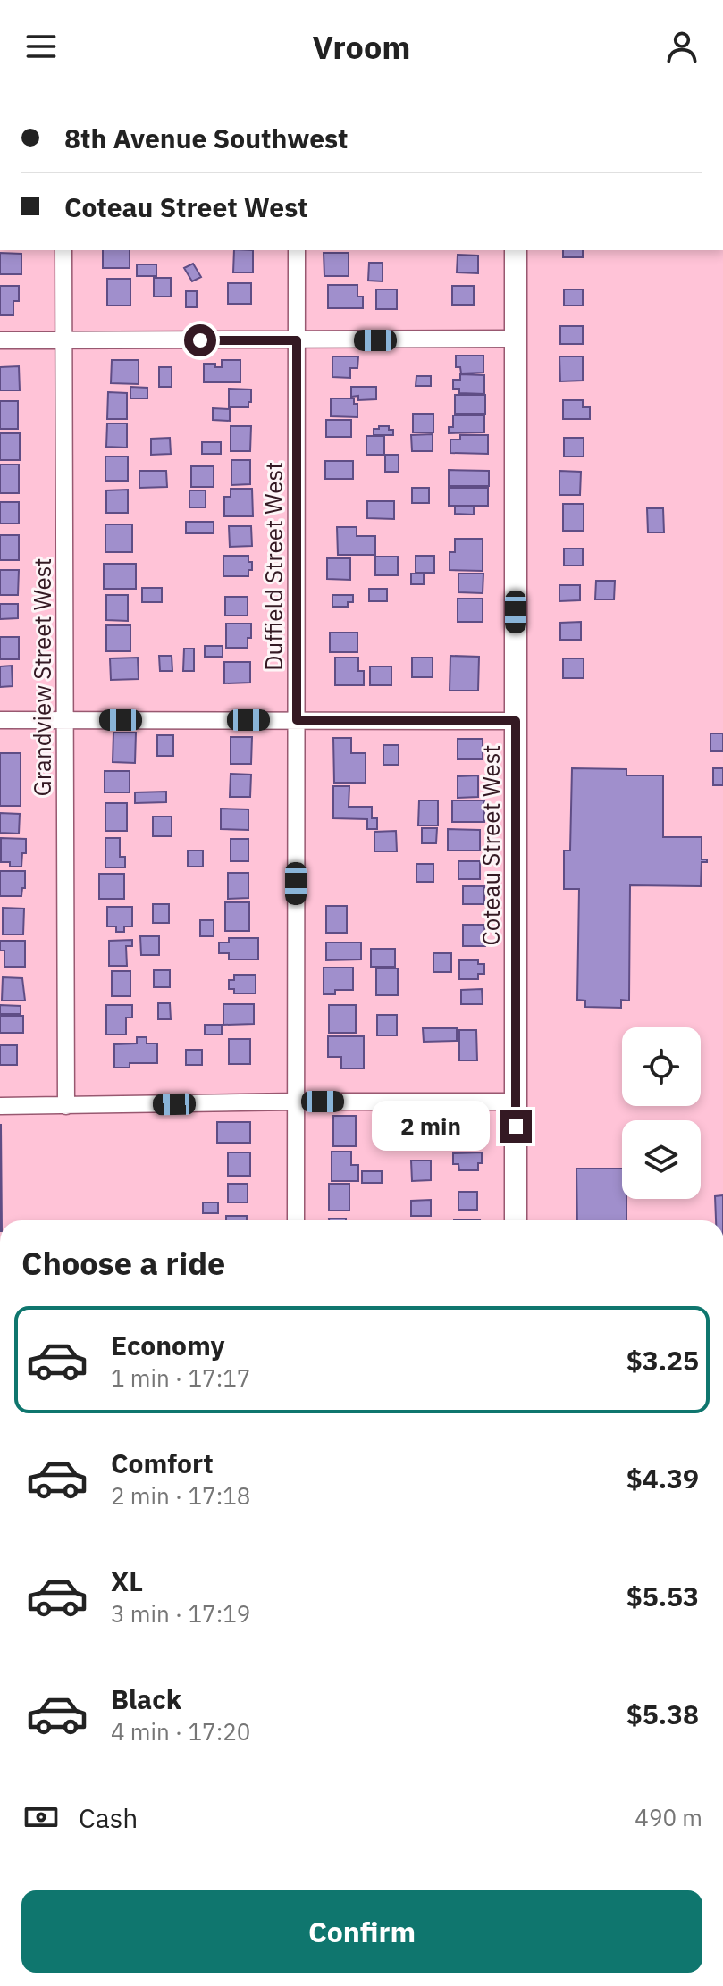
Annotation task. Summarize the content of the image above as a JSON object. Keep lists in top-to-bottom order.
{
  "streets": {
    "street": ["Duffield Street West", "Grandview Street West", "Coteau Street West"]
  },
  "page": {
    "header": "Vroom",
    "banner": ["8th Avenue Southwest", "Coteau Street West"],
    "bubble": "2 min",
    "heading": "Choose a ride",
    "list": [
      {
        "name": "Economy",
        "note": "1 min · 17:17",
        "value": "$3.25"
      },
      {
        "name": "Comfort",
        "note": "2 min · 17:18",
        "value": "$4.39"
      },
      {
        "name": "XL",
        "note": "3 min · 17:19",
        "value": "$5.53"
      },
      {
        "name": "Black",
        "note": "4 min · 17:20",
        "value": "$5.38"
      }
    ],
    "pay": ["Cash", "490 m"],
    "buttons": "Confirm"
  }
}
